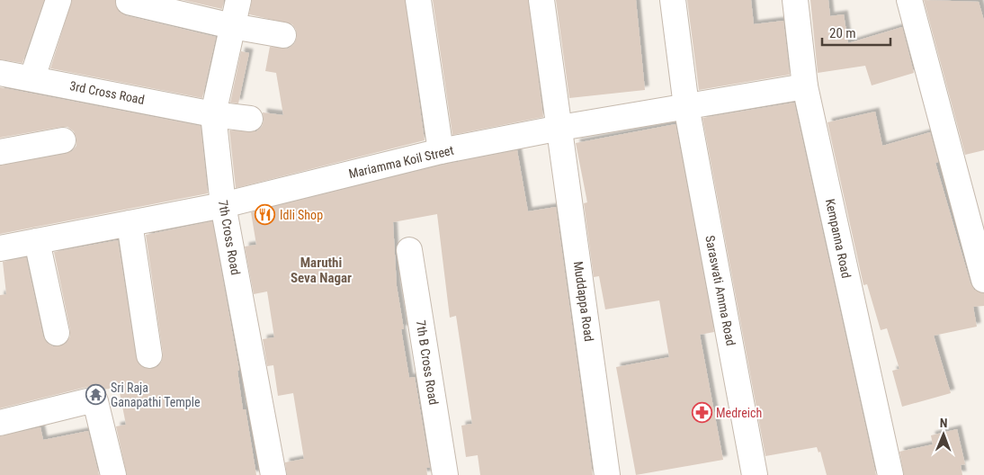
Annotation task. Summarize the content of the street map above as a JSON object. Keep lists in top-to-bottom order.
{
  "streets": {
    "street": [
      "3rd Cross Road",
      "Mariamma Koil Street",
      "7th Cross Road",
      "Kempanna Road",
      "Saraswati Amma Road",
      "Muddappa Road",
      "7th B Cross Road"
    ]
  },
  "crossings": [
    ["3rd Cross Road", "7th Cross Road"],
    ["Mariamma Koil Street", "7th Cross Road"],
    ["Mariamma Koil Street", "Kempanna Road"],
    ["Mariamma Koil Street", "Saraswati Amma Road"],
    ["Mariamma Koil Street", "Muddappa Road"]
  ],
  "districts": ["Maruthi Seva Nagar"],
  "places": {
    "restaurant": ["Idli Shop"],
    "temple": ["Sri Raja Ganapathi Temple"],
    "pharmacy": ["Medreich"]
  },
  "scale_bar": "20 m",
  "north": "top"
}
